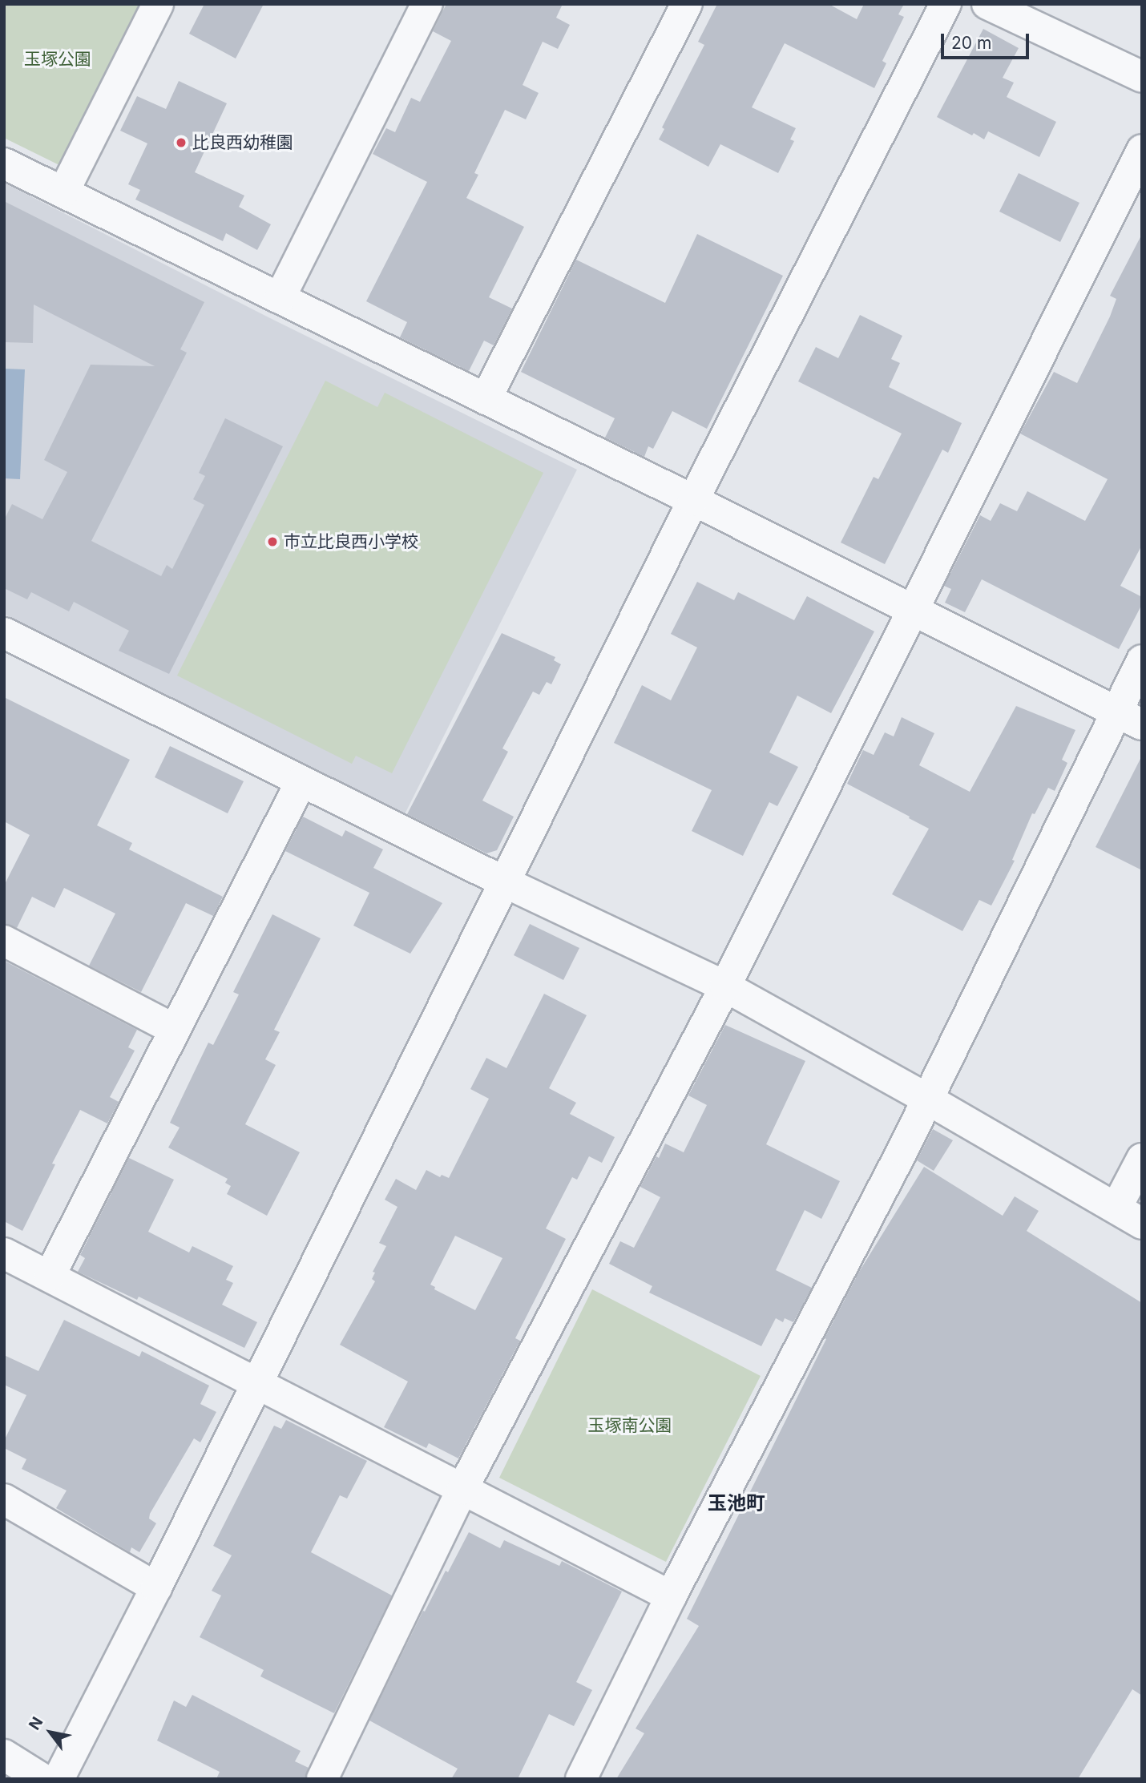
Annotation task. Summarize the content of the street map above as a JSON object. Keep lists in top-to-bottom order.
{
  "districts": ["玉池町"],
  "parks": ["玉塚公園", "玉塚南公園"],
  "places": ["比良西幼稚園", "市立比良西小学校"],
  "scale_bar": "20 m",
  "north": "top left"
}
